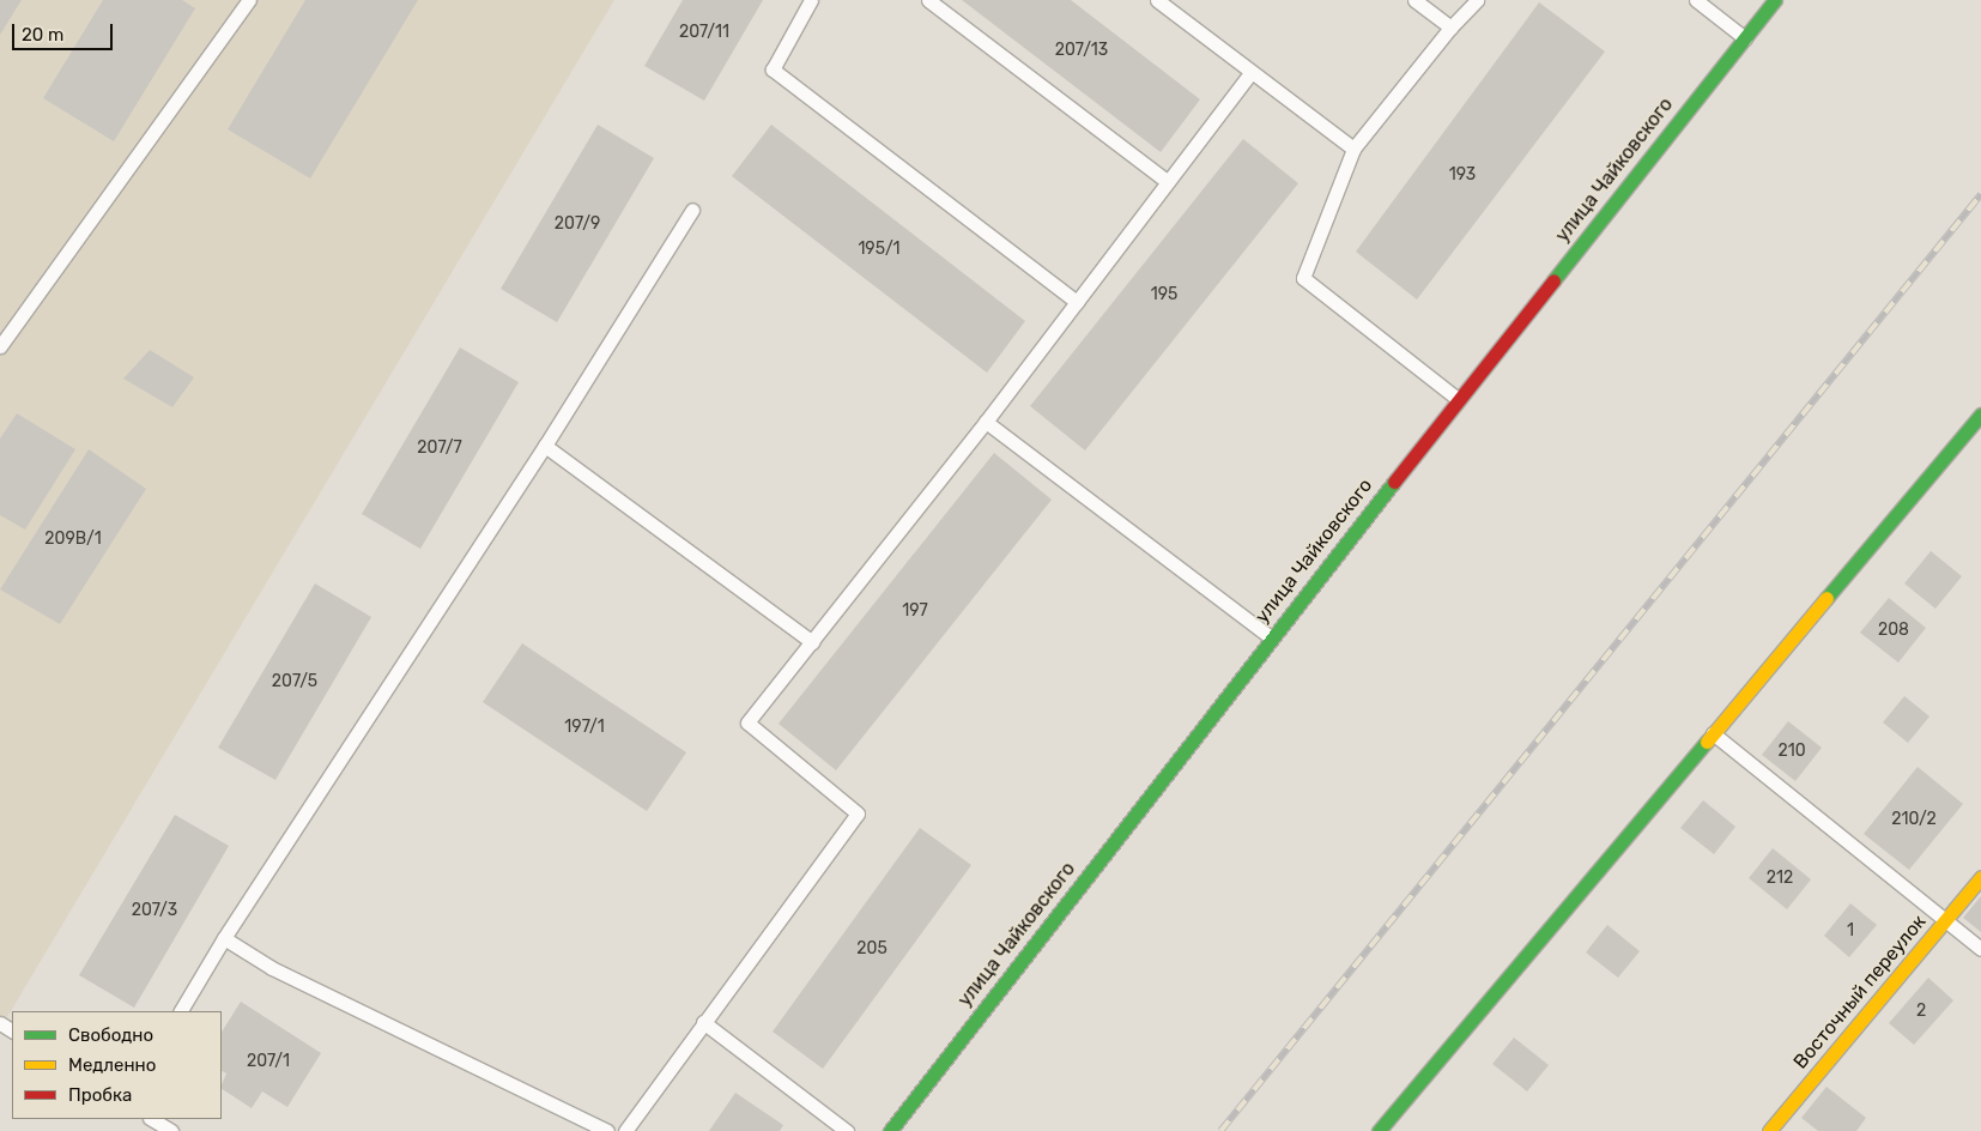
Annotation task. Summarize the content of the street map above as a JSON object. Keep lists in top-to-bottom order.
{
  "streets": {
    "street": ["улица Чайковского", "Восточный переулок"]
  },
  "house_numbers": [
    "207/11",
    "207/13",
    "193",
    "207/9",
    "195/1",
    "195",
    "207/7",
    "209В/1",
    "197",
    "208",
    "207/5",
    "197/1",
    "210",
    "210/2",
    "212",
    "207/3",
    "1",
    "205",
    "2",
    "207/1"
  ],
  "legend": ["Свободно", "Медленно", "Пробка"],
  "scale_bar": "20 m"
}
